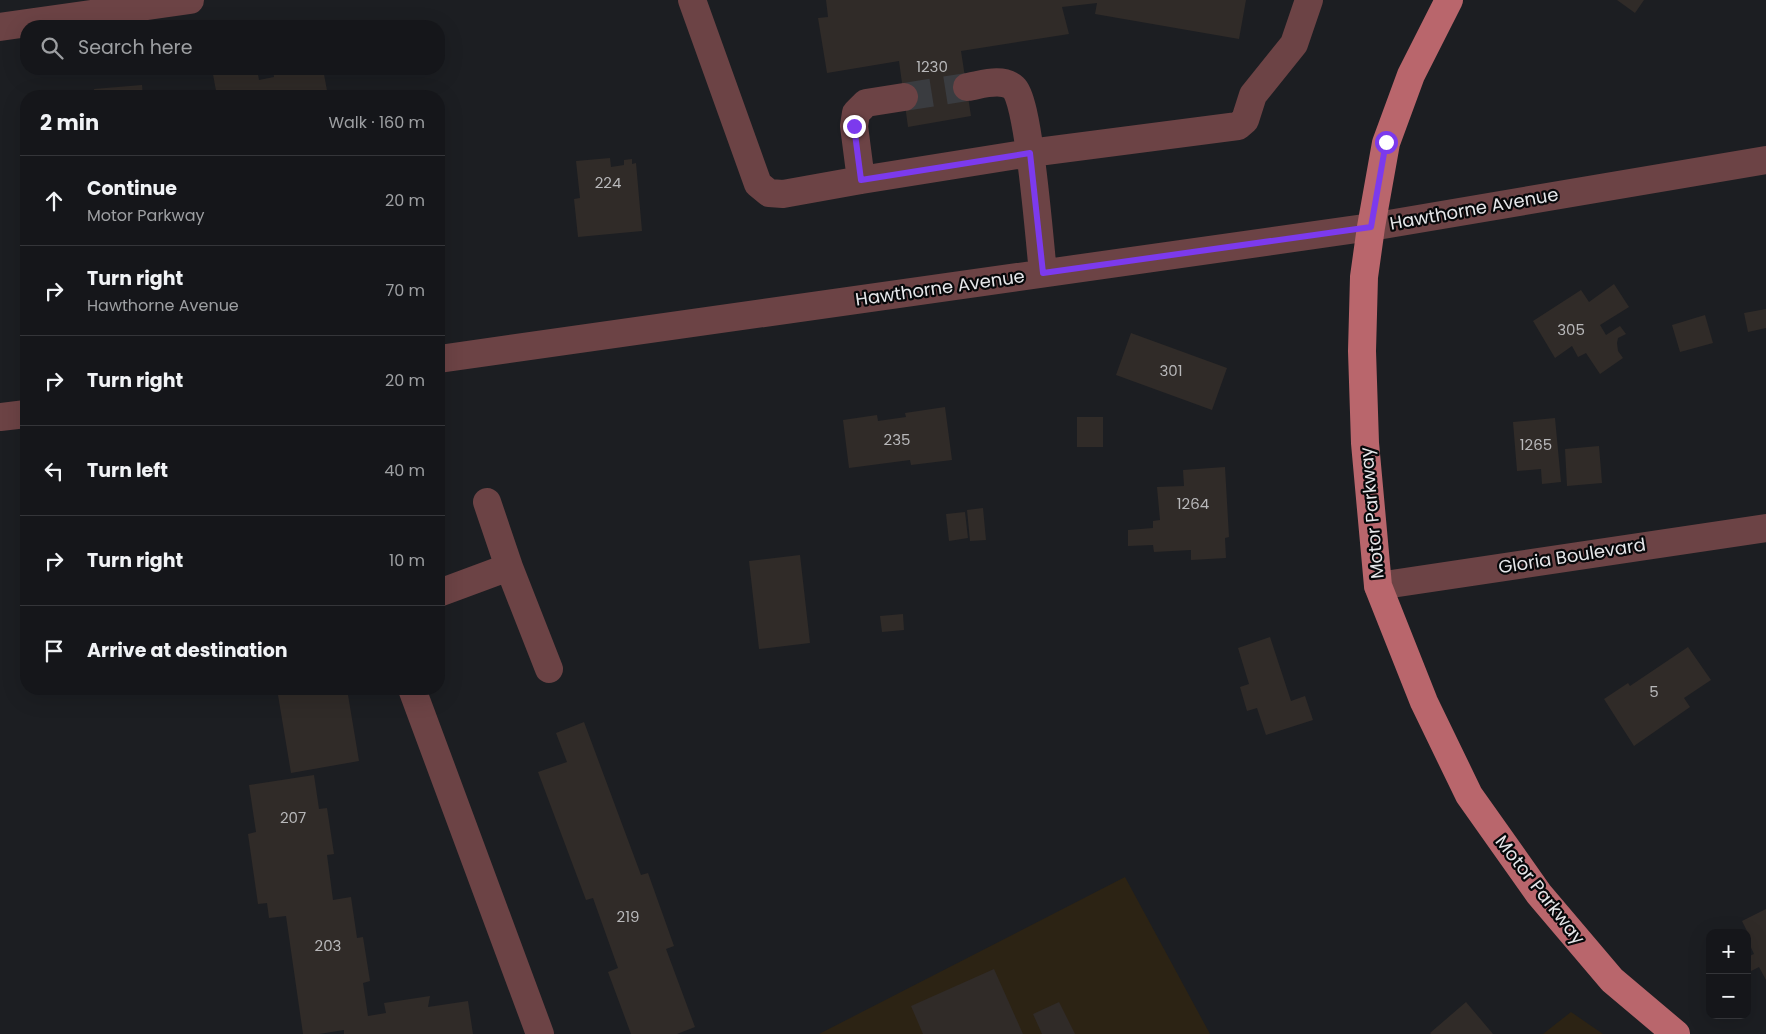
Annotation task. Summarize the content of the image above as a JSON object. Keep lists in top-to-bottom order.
{
  "streets": {
    "main road": ["Motor Parkway"],
    "street": ["Hawthorne Avenue", "Gloria Boulevard"]
  },
  "crossings": [
    ["Hawthorne Avenue", "Motor Parkway"],
    ["Motor Parkway", "Gloria Boulevard"]
  ],
  "house_numbers": [
    "1230",
    "224",
    "305",
    "301",
    "235",
    "1265",
    "1264",
    "5",
    "207",
    "219",
    "203"
  ],
  "page": {
    "search": "Search here",
    "heading": ["2 min", "Walk · 160 m"],
    "list": [
      ["Continue", "Motor Parkway", "20 m"],
      ["Turn right", "Hawthorne Avenue", "70 m"],
      ["Turn right", "20 m"],
      ["Turn left", "40 m"],
      ["Turn right", "10 m"],
      "Arrive at destination"
    ],
    "map_buttons": ["+", "−"]
  }
}
